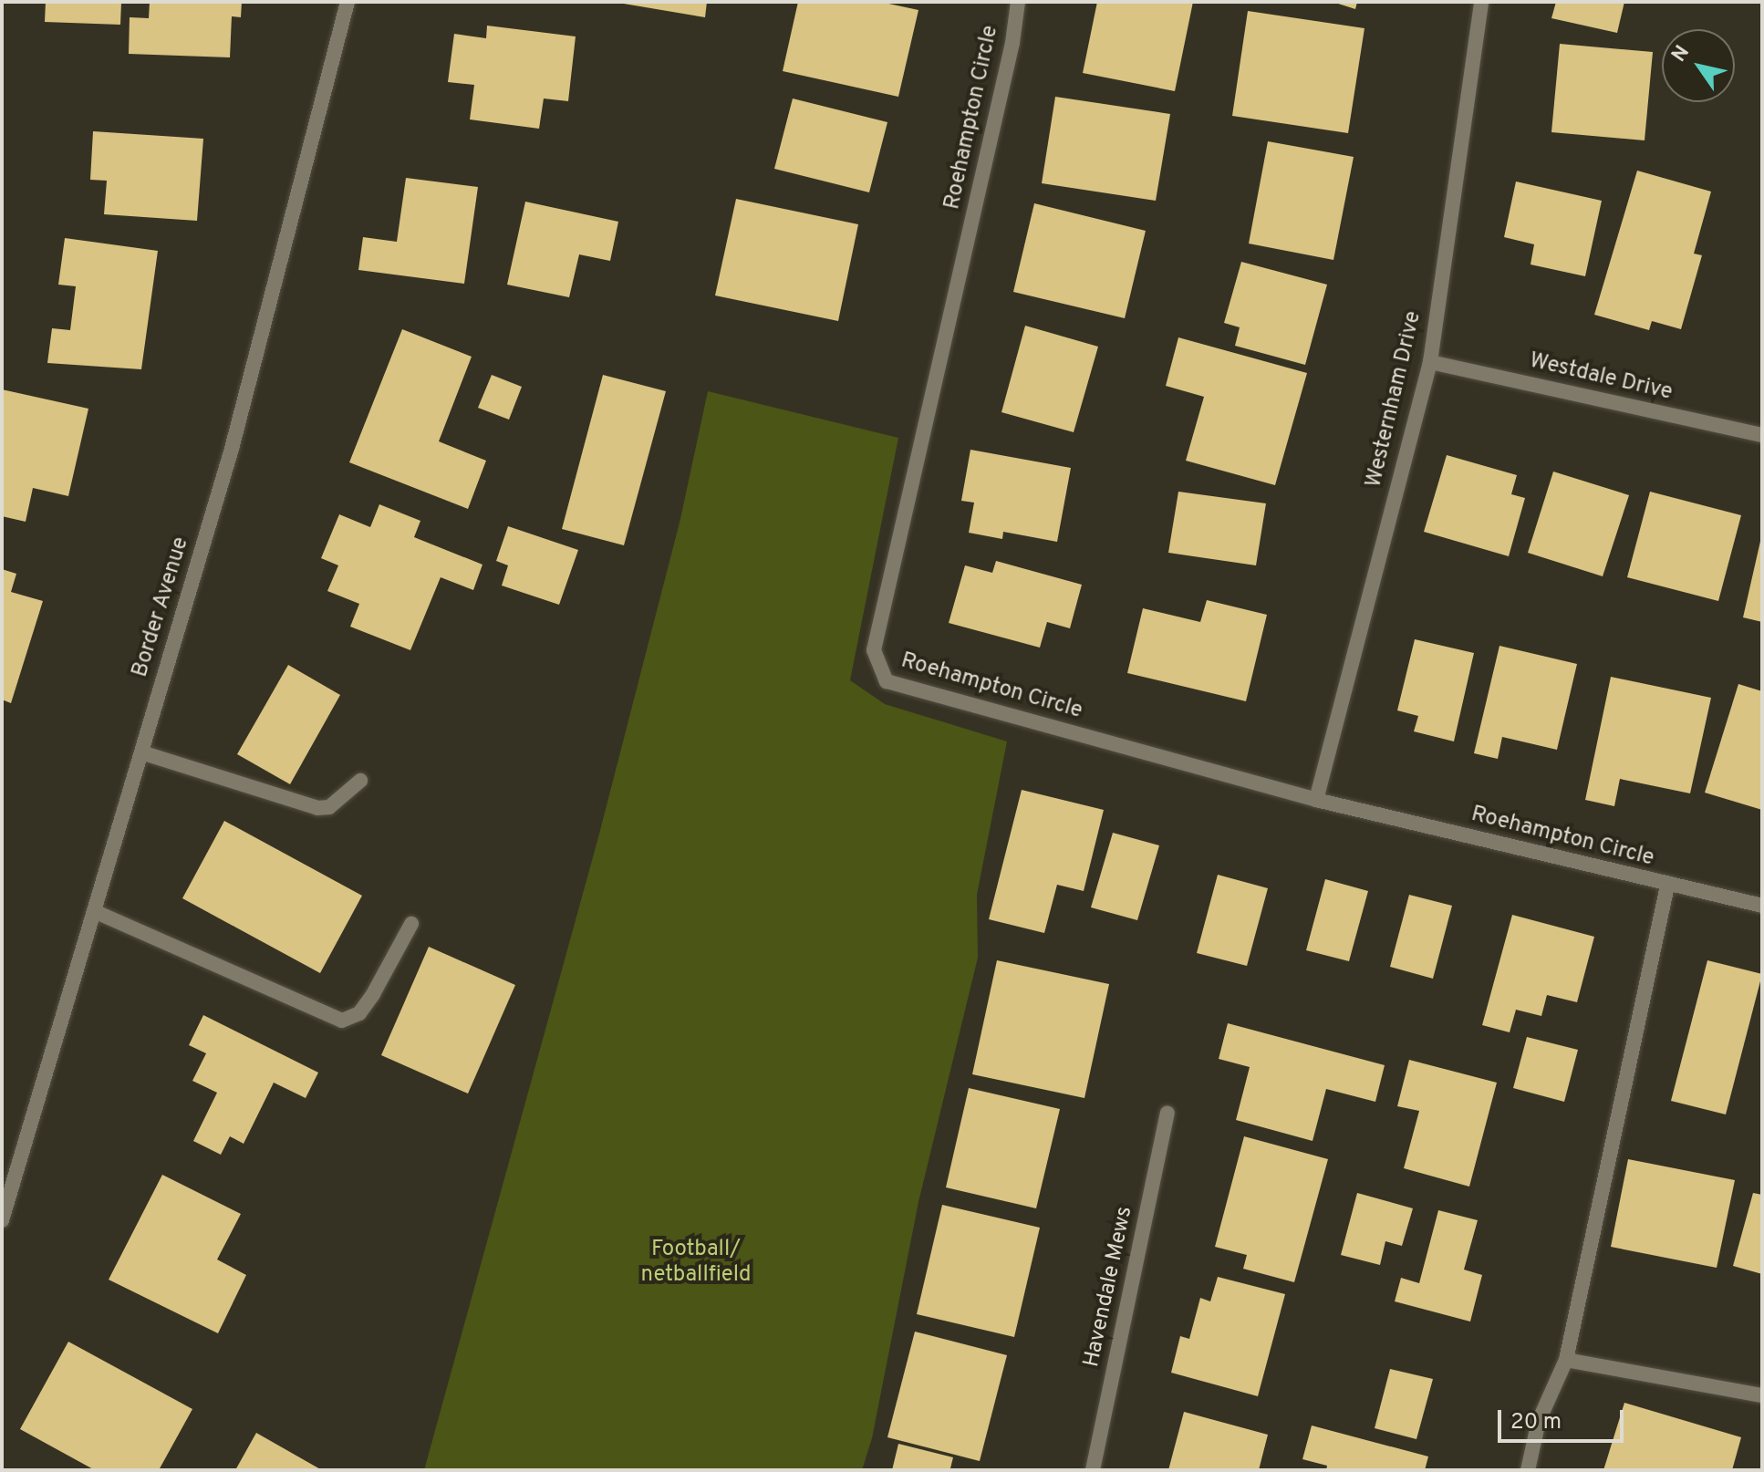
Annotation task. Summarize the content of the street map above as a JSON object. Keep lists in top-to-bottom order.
{
  "streets": {
    "street": [
      "Roehampton Circle",
      "Westdale Drive",
      "Westernham Drive",
      "Border Avenue",
      "Havendale Mews"
    ]
  },
  "crossings": [
    ["Roehampton Circle", "Westernham Drive"],
    ["Westdale Drive", "Westernham Drive"]
  ],
  "parks": ["Football/ netballfield"],
  "scale_bar": "20 m",
  "north": "top left"
}
